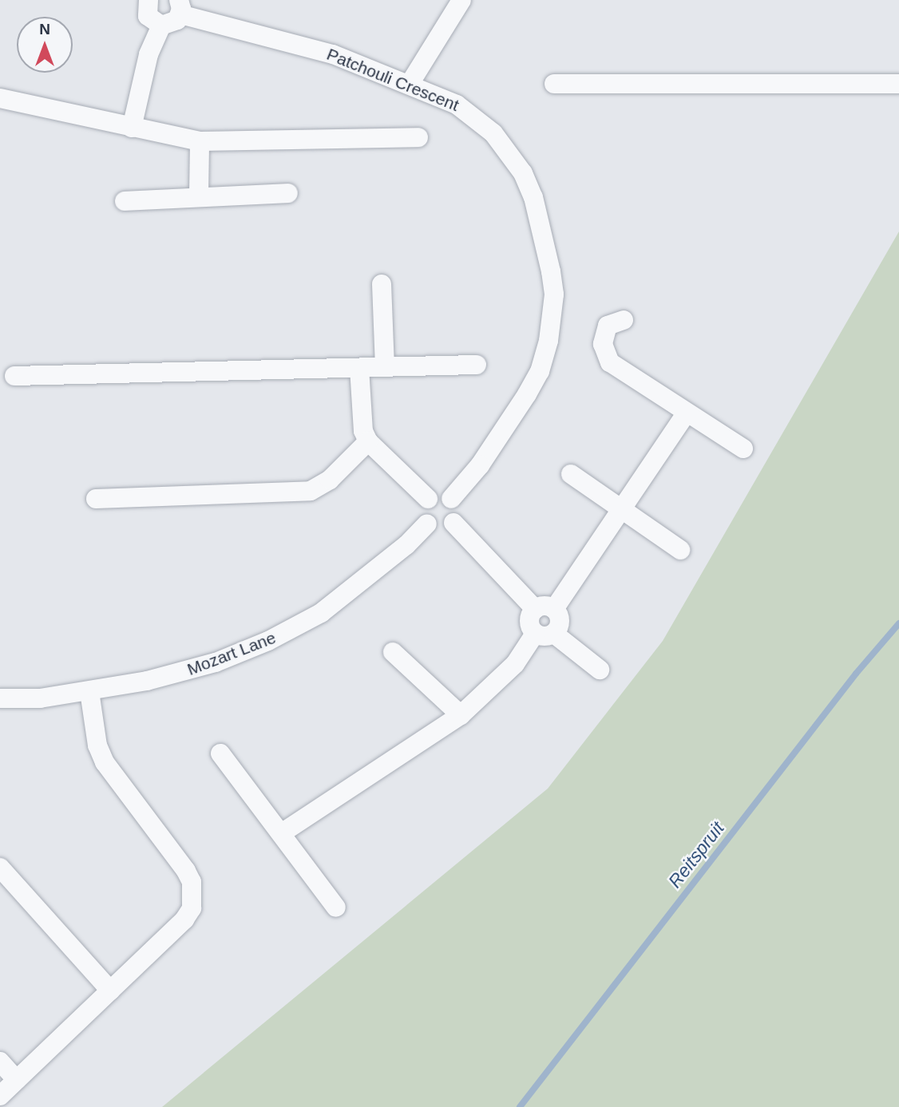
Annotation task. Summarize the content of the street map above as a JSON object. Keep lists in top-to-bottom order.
{
  "streets": {
    "street": ["Patchouli Crescent", "Mozart Lane"]
  },
  "crossings": [
    ["Patchouli Crescent", "Mozart Lane"]
  ],
  "water": ["Reitspruit"],
  "north": "top"
}
